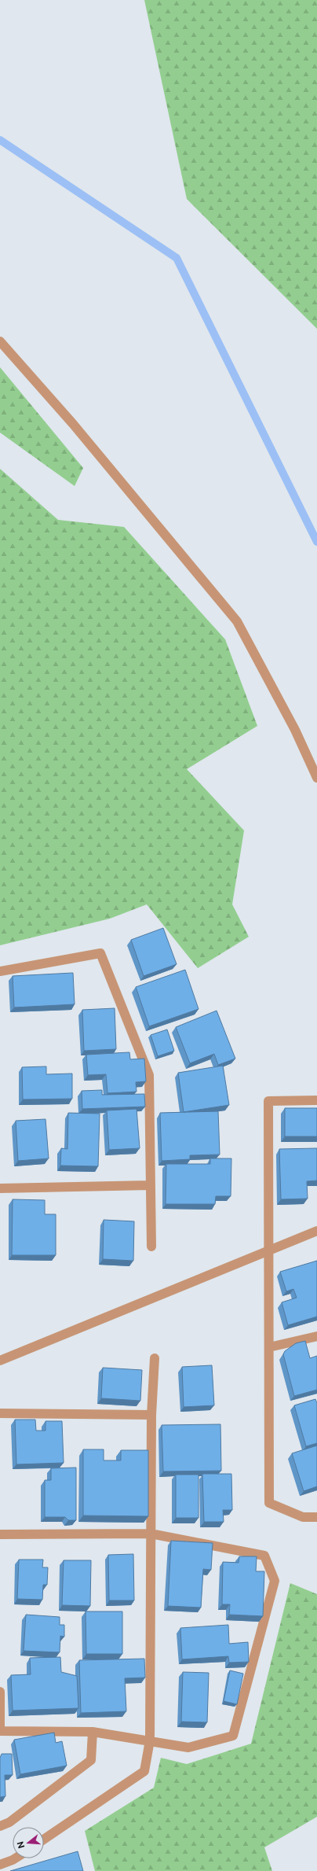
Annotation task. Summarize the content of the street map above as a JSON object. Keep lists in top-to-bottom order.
{
  "north": "left"
}
